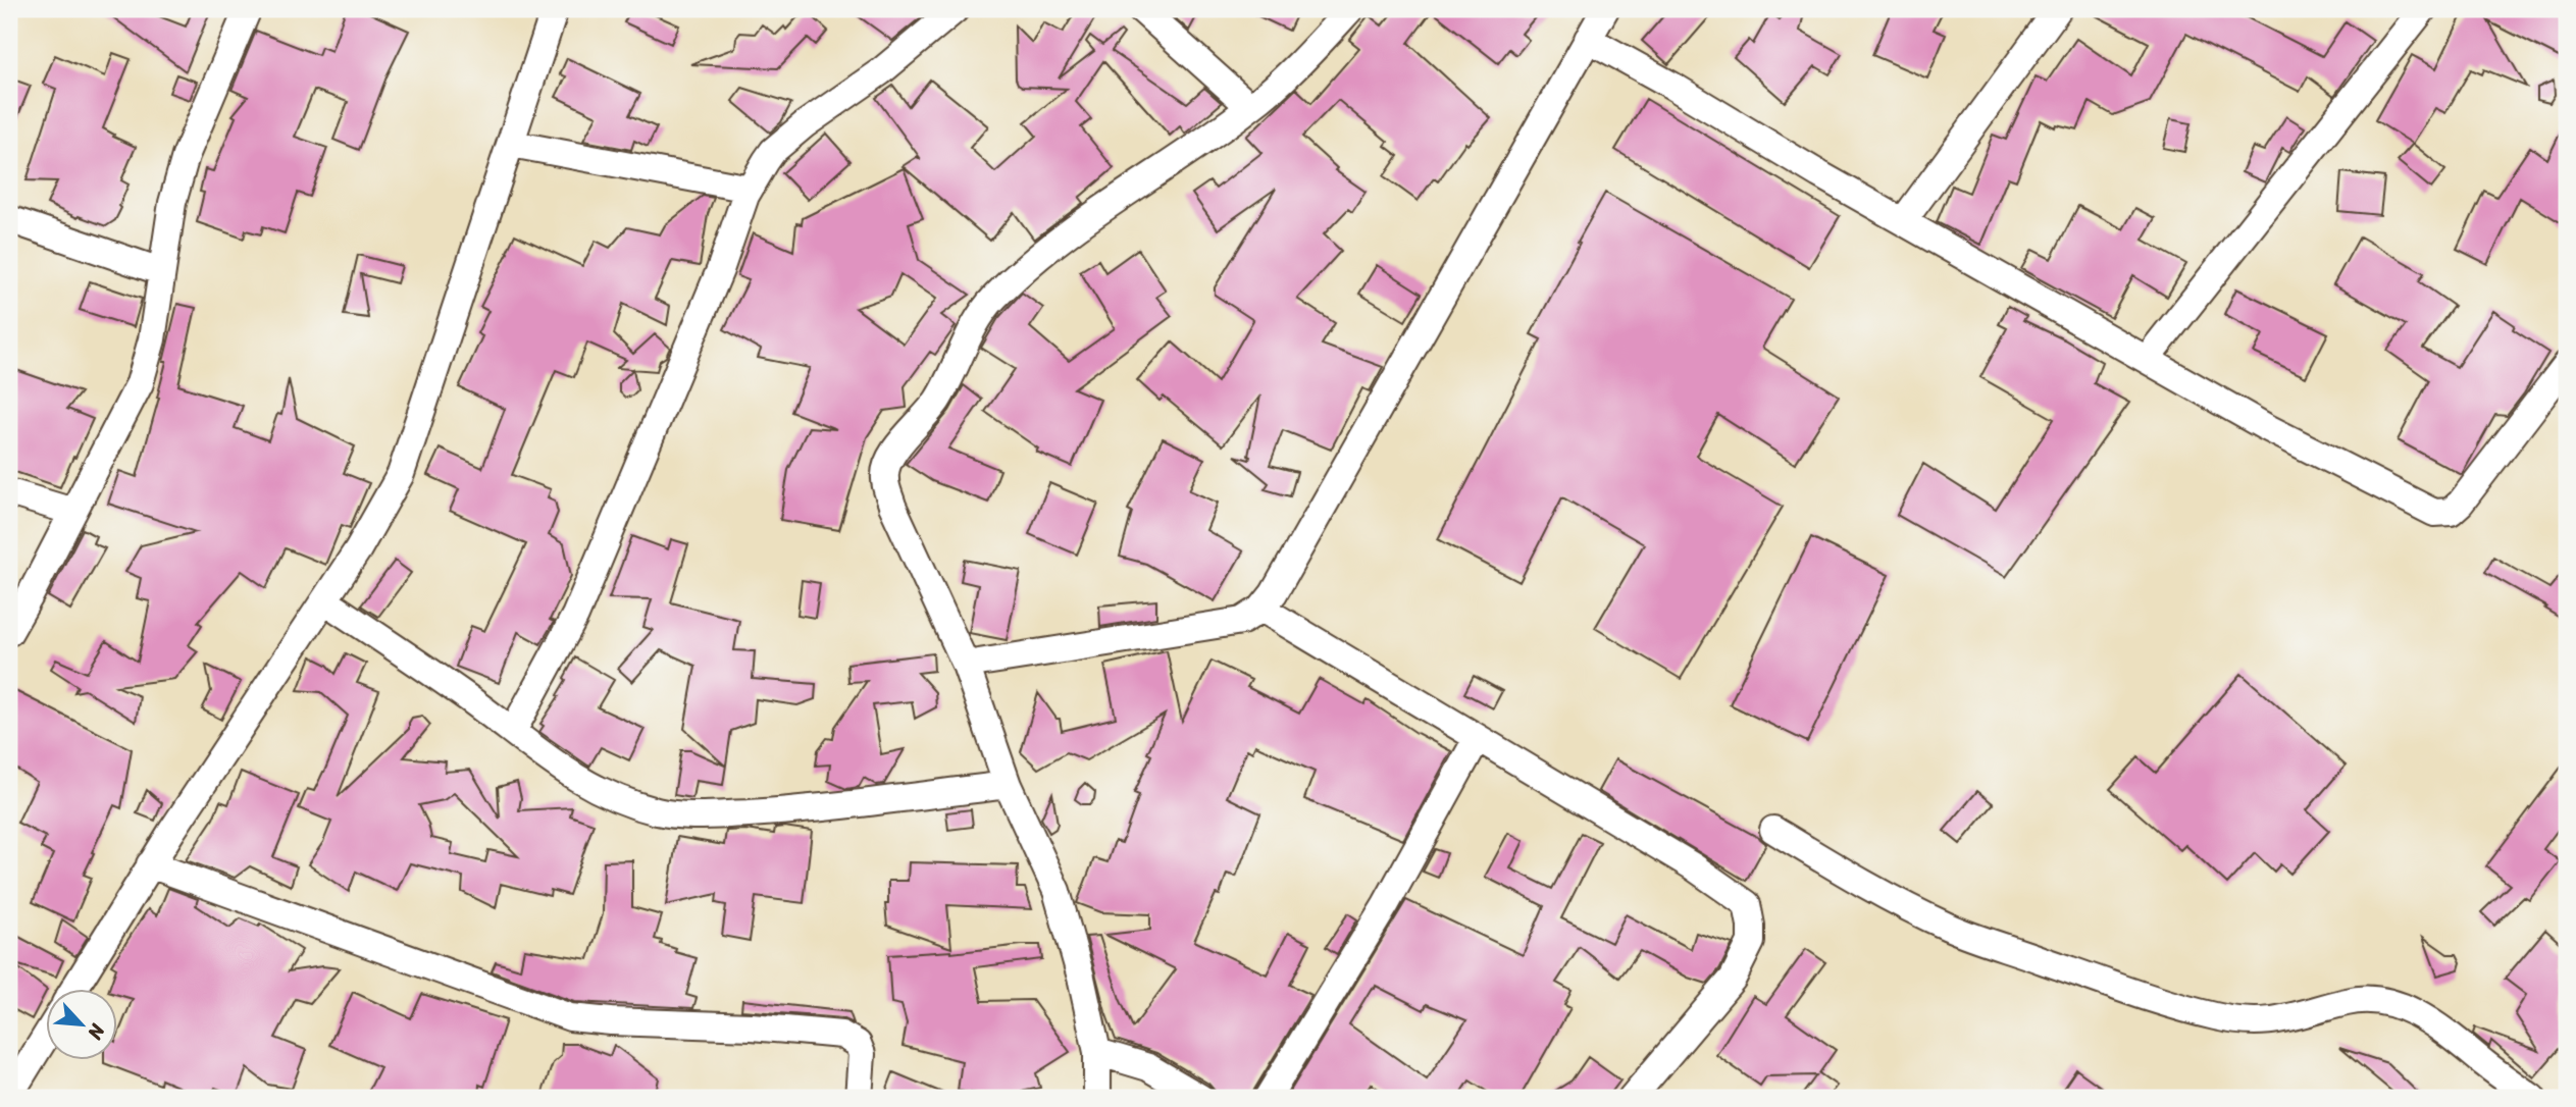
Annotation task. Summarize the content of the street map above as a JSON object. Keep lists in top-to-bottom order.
{
  "north": "bottom right"
}
